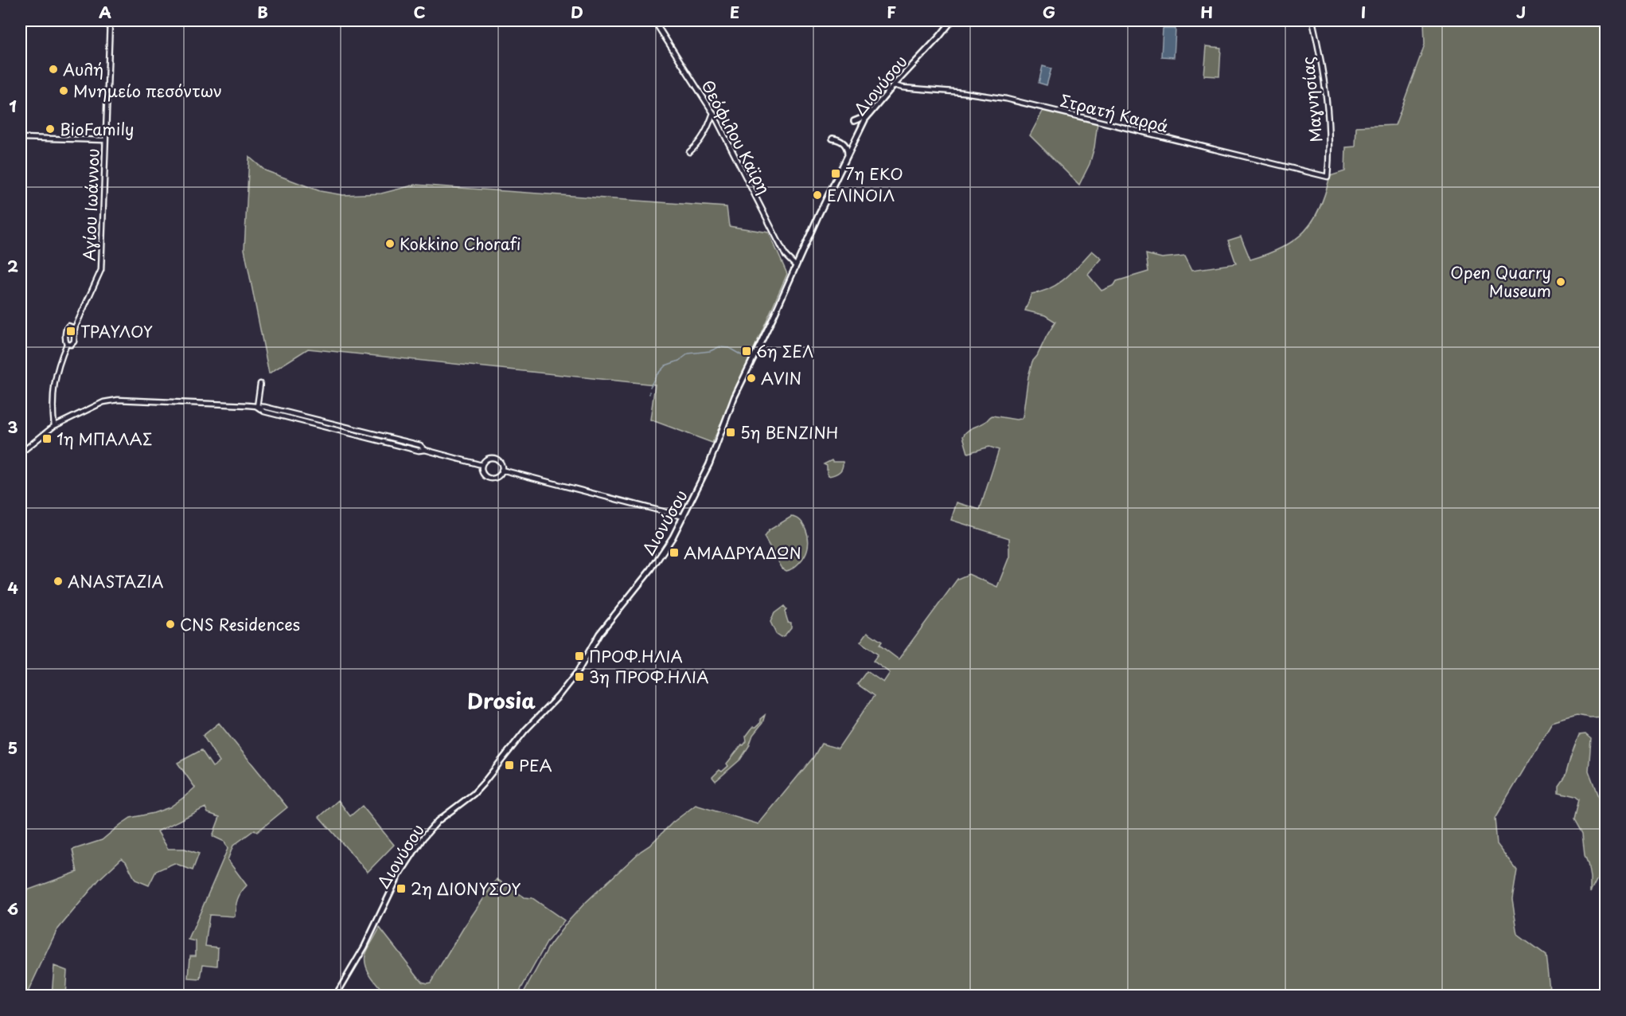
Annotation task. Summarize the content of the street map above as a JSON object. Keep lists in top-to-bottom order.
{
  "streets": {
    "main road": ["Διονύσου"],
    "street": [
      "Μαγνησίας",
      "Στρατή Καρρά",
      "Θεόφιλου Καϊρη",
      "Αγίου Ιωάννου"
    ]
  },
  "crossings": [
    ["Διονύσου", "Στρατή Καρρά"],
    ["Διονύσου", "Θεόφιλου Καϊρη"],
    ["Μαγνησίας", "Στρατή Καρρά"]
  ],
  "districts": ["Drosia"],
  "places": {
    "other": [
      "Αυλή",
      "Μνημείο πεσόντων",
      "BioFamily",
      "ΕΛΙΝΟΙΛ",
      "Kokkino Chorafi",
      "Open Quarry Museum",
      "AVIN",
      "ANASTAZIA",
      "CNS Residences"
    ],
    "transit": [
      "7η ΕΚΟ",
      "ΤΡΑΥΛΟΥ",
      "6η ΣΕΛ",
      "5η ΒΕΝΖΙΝΗ",
      "1η ΜΠΑΛΑΣ",
      "ΑΜΑΔΡΥΑΔΩΝ",
      "ΠΡΟΦ.ΗΛΙΑ",
      "3η ΠΡΟΦ.ΗΛΙΑ",
      "ΡΕΑ",
      "2η ΔΙΟΝΥΣΟΥ"
    ]
  },
  "grid": {
    "columns": [
      "A",
      "B",
      "C",
      "D",
      "E",
      "F",
      "G",
      "H",
      "I",
      "J"
    ],
    "rows": [
      "1",
      "2",
      "3",
      "4",
      "5",
      "6"
    ]
  }
}
